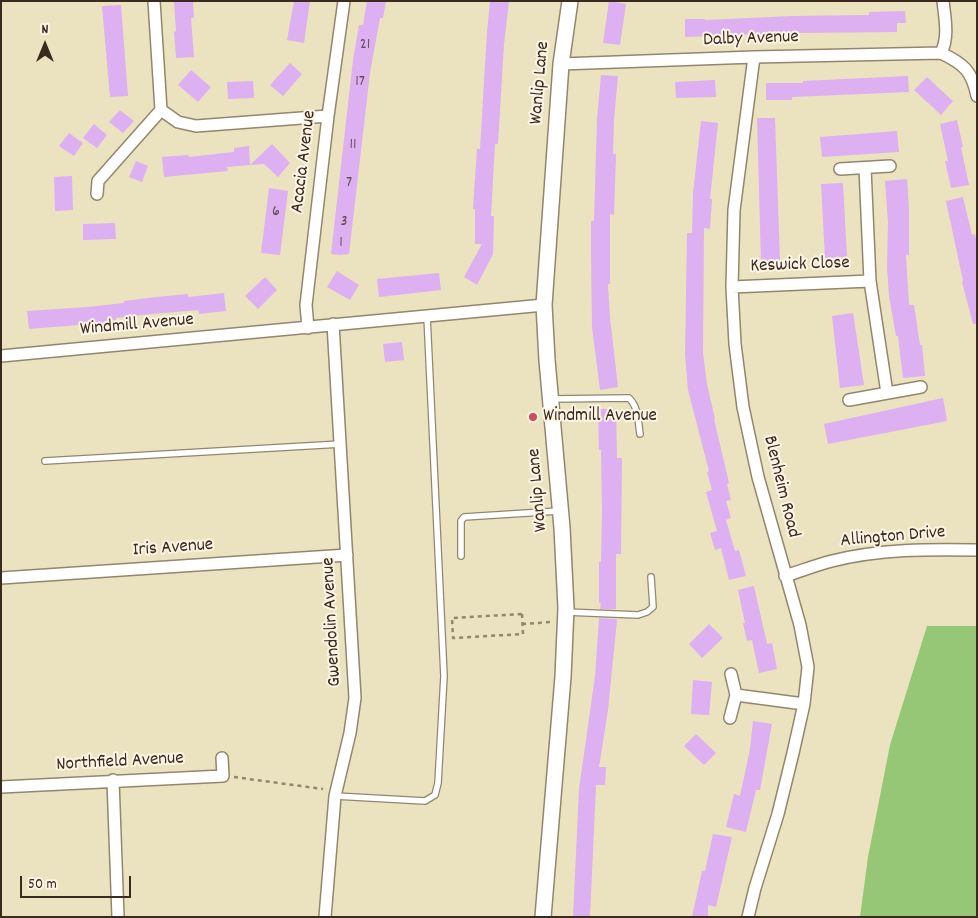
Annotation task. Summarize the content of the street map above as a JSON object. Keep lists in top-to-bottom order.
{
  "streets": {
    "street": [
      "Dalby Avenue",
      "Wanlip Lane",
      "Acacia Avenue",
      "Keswick Close",
      "Windmill Avenue",
      "Blenheim Road",
      "Allington Drive",
      "Iris Avenue",
      "Gwendolin Avenue",
      "Northfield Avenue"
    ]
  },
  "crossings": [
    ["Dalby Avenue", "Wanlip Lane"],
    ["Dalby Avenue", "Blenheim Road"],
    ["Wanlip Lane", "Windmill Avenue"],
    ["Acacia Avenue", "Windmill Avenue"],
    ["Keswick Close", "Blenheim Road"],
    ["Windmill Avenue", "Gwendolin Avenue"],
    ["Blenheim Road", "Allington Drive"],
    ["Iris Avenue", "Gwendolin Avenue"]
  ],
  "places": ["Windmill Avenue"],
  "house_numbers": [
    "21",
    "17",
    "11",
    "7",
    "6",
    "3",
    "1"
  ],
  "scale_bar": "50 m",
  "north": "top"
}
